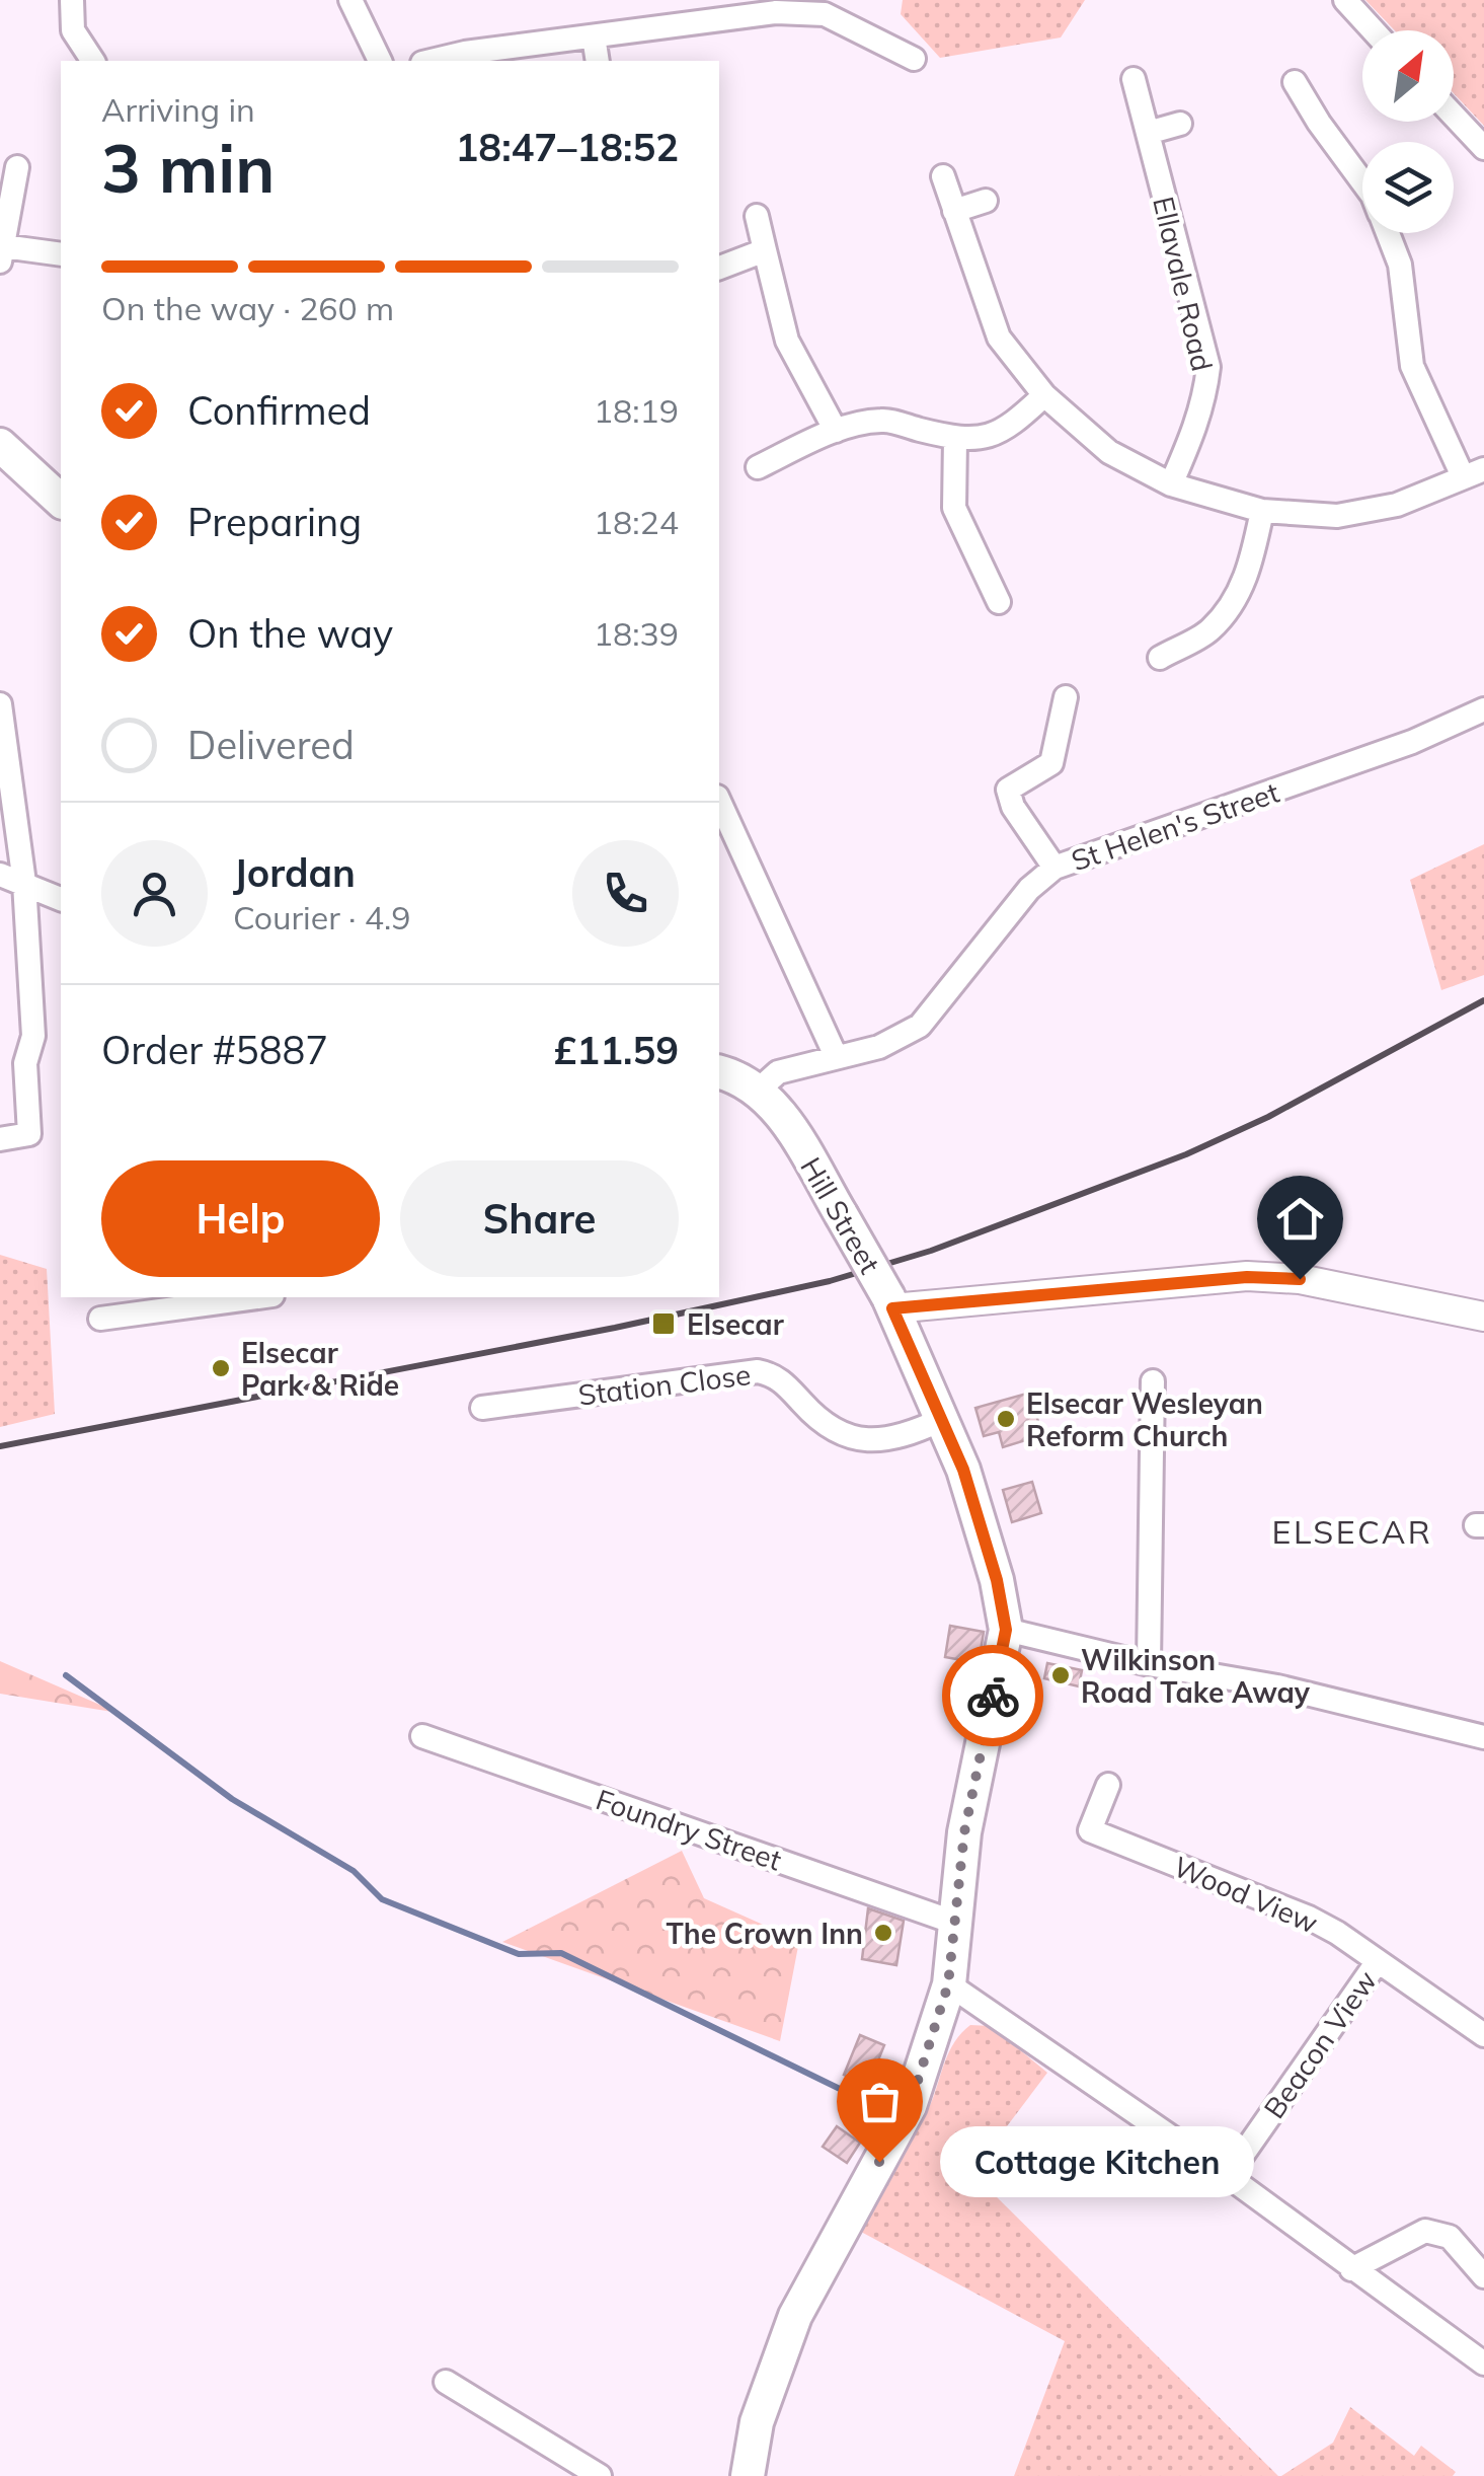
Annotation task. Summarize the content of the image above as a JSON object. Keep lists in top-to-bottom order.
{
  "streets": {
    "main road": ["Hill Street"],
    "street": [
      "Ellavale Road",
      "St Helen's Street",
      "Station Close",
      "Foundry Street",
      "Wood View",
      "Beacon View"
    ]
  },
  "crossings": [
    ["St Helen's Street", "Hill Street"],
    ["Hill Street", "Station Close"],
    ["Hill Street", "Foundry Street"],
    ["Wood View", "Beacon View"]
  ],
  "districts": ["ELSECAR"],
  "places": {
    "transit": ["Elsecar"],
    "other": [
      "Elsecar Park & Ride",
      "Elsecar Wesleyan Reform Church",
      "Wilkinson Road Take Away",
      "The Crown Inn",
      "Cottage Kitchen"
    ]
  },
  "north": "top right",
  "page": {
    "heading": ["3 min", "Arriving in", "18:47–18:52"],
    "panel": [
      "Jordan",
      "Courier · 4.9",
      "Order #5887",
      "£11.59"
    ],
    "bar": "On the way · 260 m",
    "list": [
      ["Confirmed", "18:19"],
      ["Preparing", "18:24"],
      ["On the way", "18:39"],
      "Delivered"
    ],
    "buttons": ["Help", "Share"],
    "bubble": "Cottage Kitchen"
  }
}
